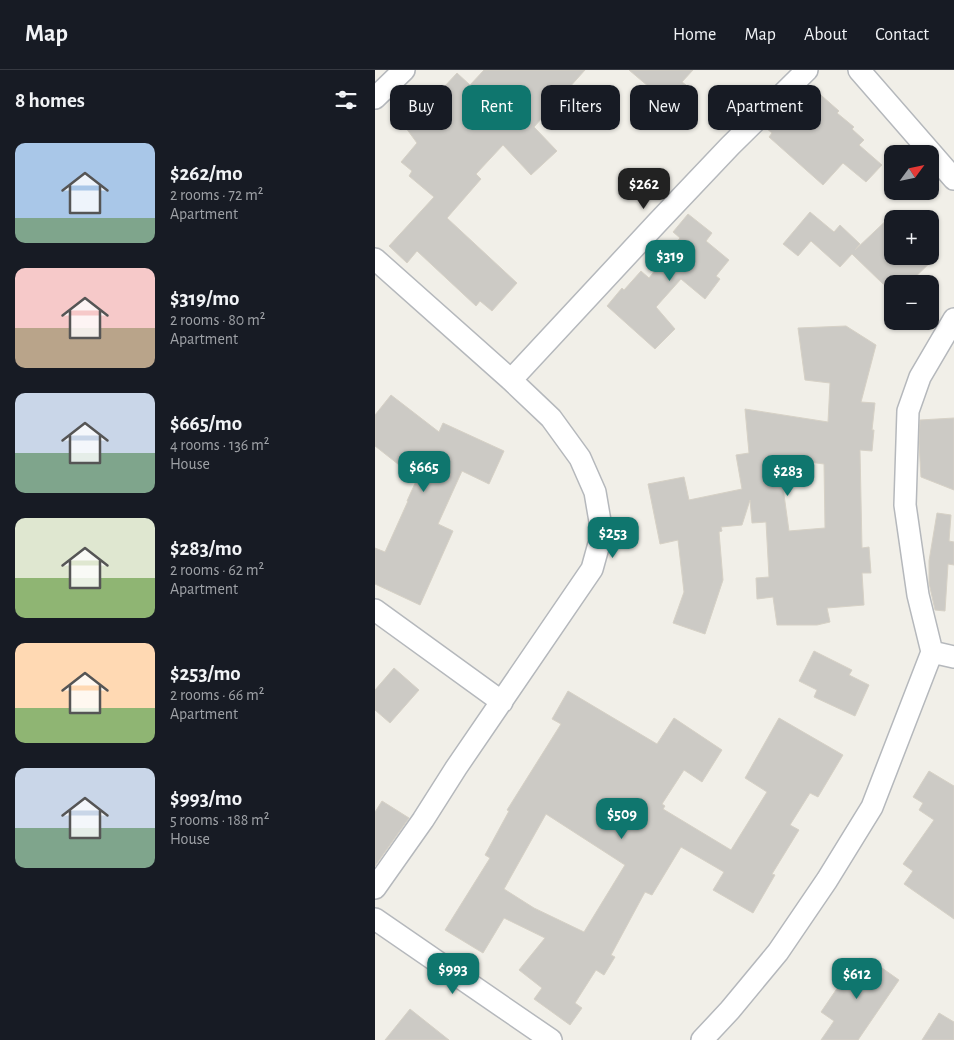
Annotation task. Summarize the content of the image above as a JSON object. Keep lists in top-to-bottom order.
{
  "north": "top right",
  "page": {
    "header": "Map",
    "nav": [
      "Home",
      "Map",
      "About",
      "Contact"
    ],
    "heading": "8 homes",
    "chip": [
      "Buy",
      "Rent",
      "Filters",
      "New",
      "Apartment"
    ],
    "list": [
      {
        "name": "$262/mo",
        "note": "2 rooms · 72 m² · Apartment"
      },
      {
        "name": "$319/mo",
        "note": "2 rooms · 80 m² · Apartment"
      },
      {
        "name": "$665/mo",
        "note": "4 rooms · 136 m² · House"
      },
      {
        "name": "$283/mo",
        "note": "2 rooms · 62 m² · Apartment"
      },
      {
        "name": "$253/mo",
        "note": "2 rooms · 66 m² · Apartment"
      },
      {
        "name": "$993/mo",
        "note": "5 rooms · 188 m² · House"
      }
    ],
    "map_buttons": ["+", "−"],
    "price": [
      "$262",
      "$319",
      "$665",
      "$283",
      "$253",
      "$509",
      "$993",
      "$612"
    ]
  }
}
